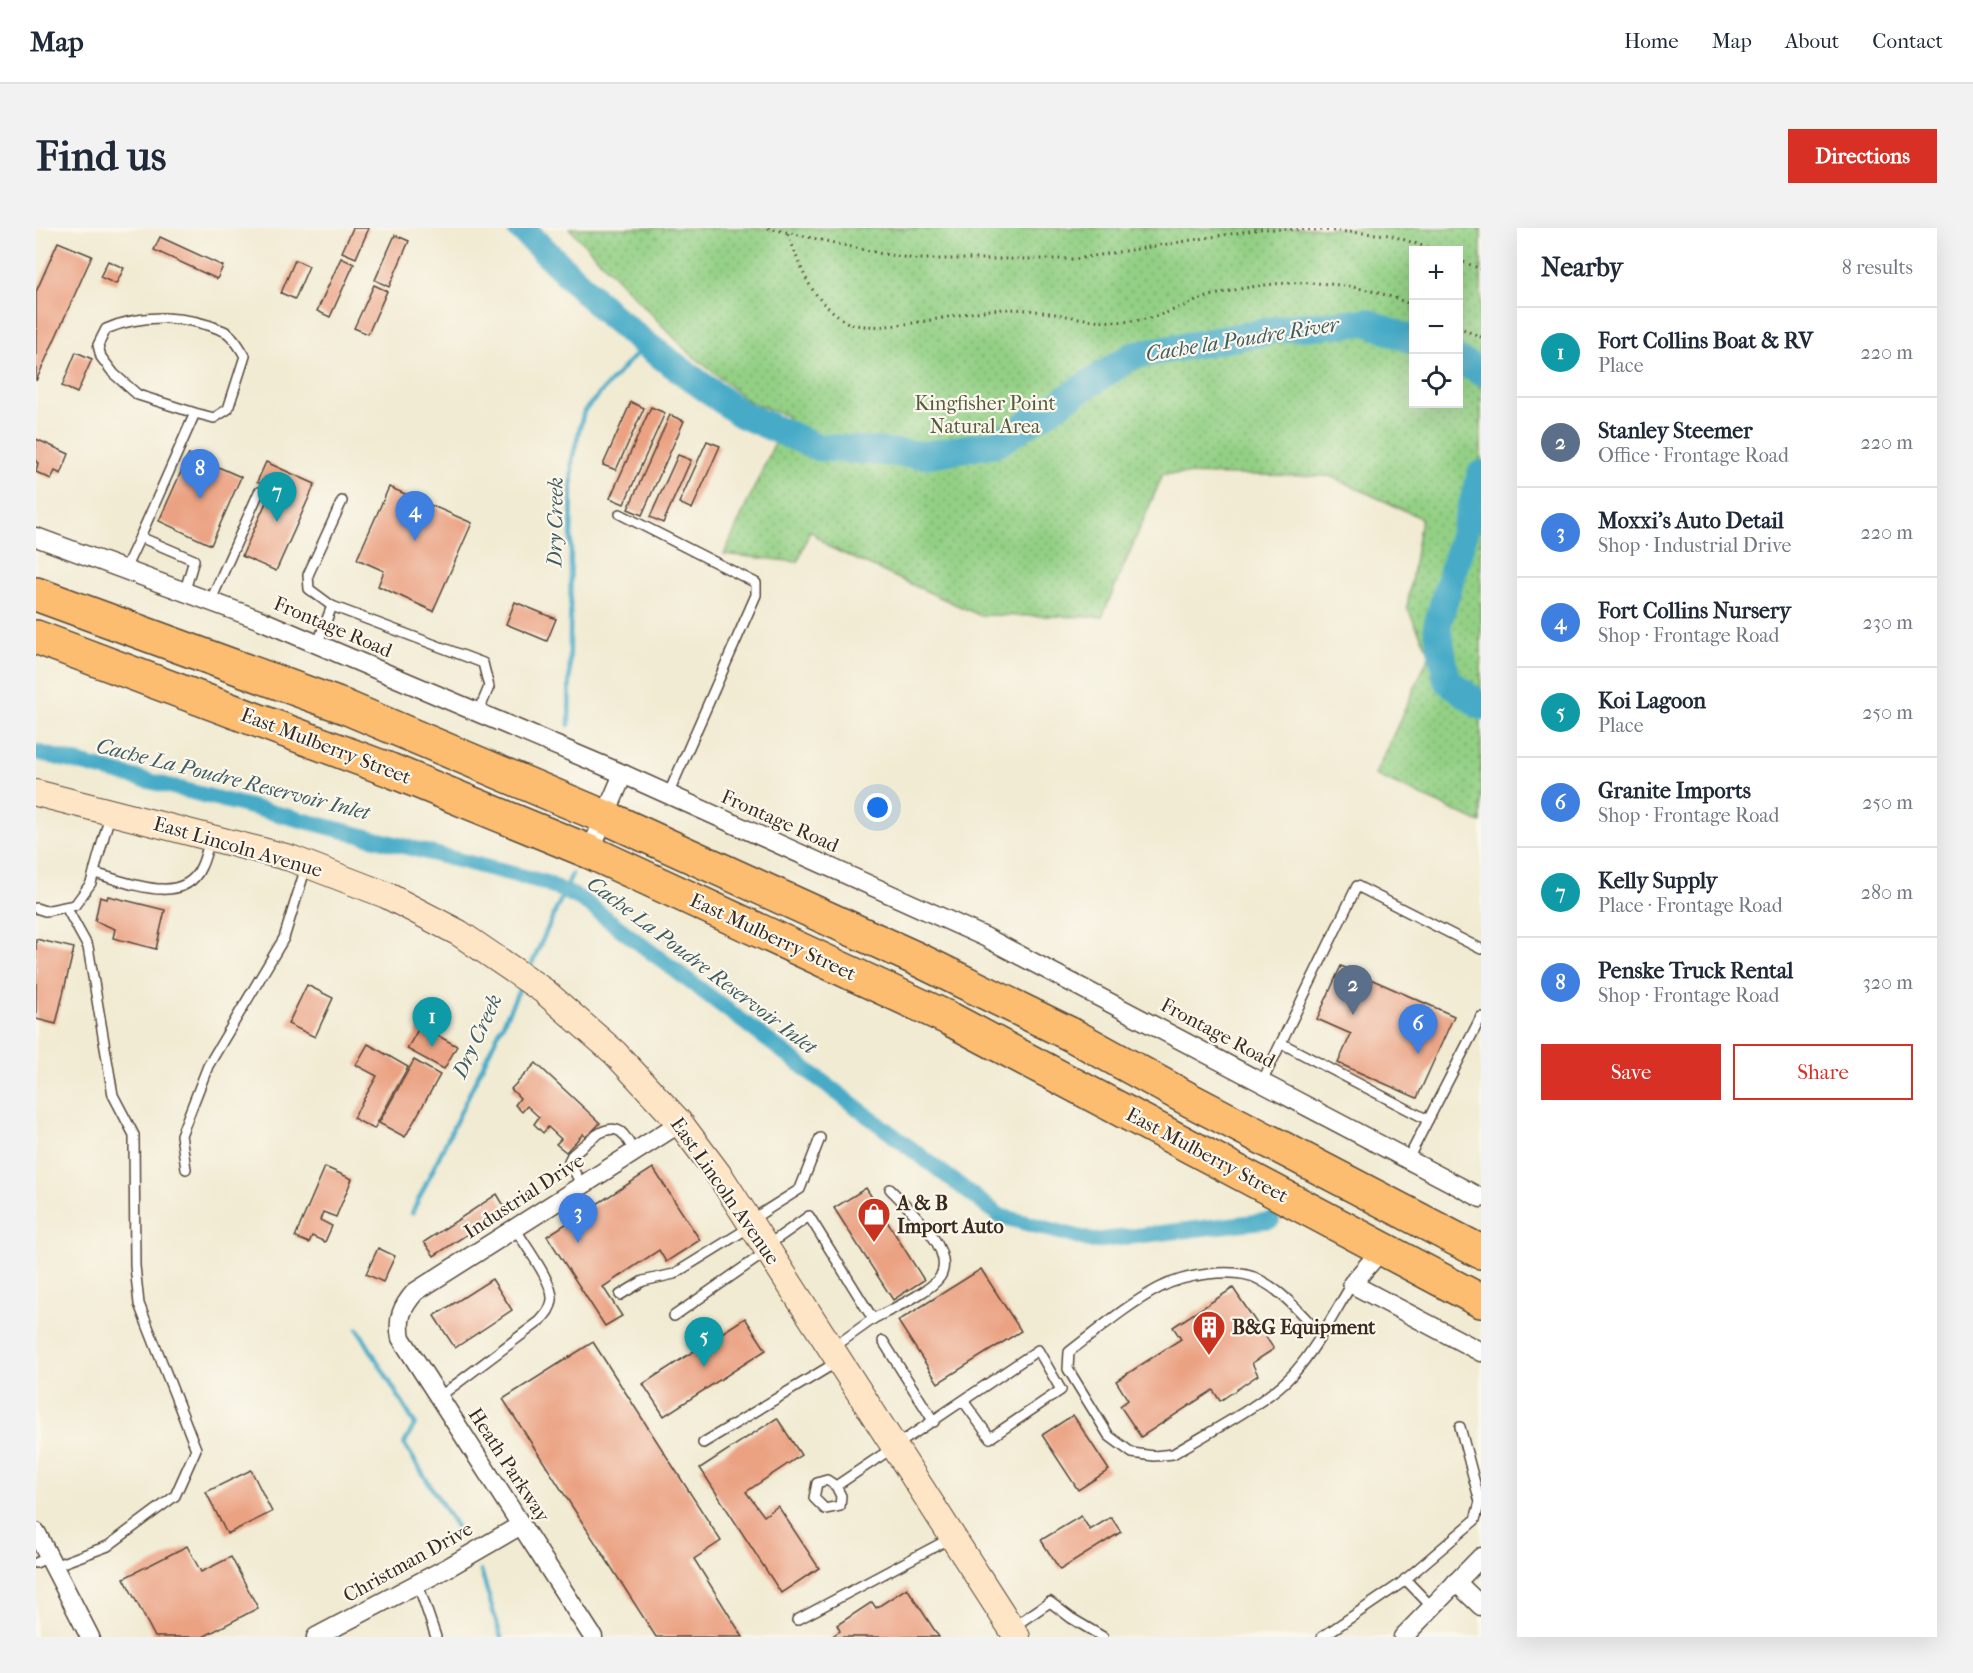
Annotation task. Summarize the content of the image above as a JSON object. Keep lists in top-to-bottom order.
{
  "streets": {
    "highway": ["East Mulberry Street"],
    "street": [
      "Frontage Road",
      "East Lincoln Avenue",
      "Industrial Drive",
      "Heath Parkway",
      "Christman Drive"
    ]
  },
  "crossings": [
    ["East Lincoln Avenue", "Industrial Drive"],
    ["Industrial Drive", "Heath Parkway"],
    ["Heath Parkway", "Christman Drive"]
  ],
  "water": ["Cache la Poudre River", "Dry Creek", "Cache La Poudre Reservoir Inlet"],
  "parks": ["Kingfisher Point Natural Area"],
  "places": {
    "shop": ["A & B Import Auto"],
    "building": ["B&G Equipment"]
  },
  "page": {
    "header": "Map",
    "nav": [
      "Home",
      "Map",
      "About",
      "Contact"
    ],
    "buttons": [
      "Directions",
      ["Save", "Share"]
    ],
    "title": "Find us",
    "heading": ["Nearby", "8 results"],
    "map_buttons": ["+", "−"],
    "list": [
      {
        "mark": "1",
        "name": "Fort Collins Boat & RV",
        "note": "Place",
        "value": "220 m"
      },
      {
        "mark": "2",
        "name": "Stanley Steemer",
        "note": "Office · Frontage Road",
        "value": "220 m"
      },
      {
        "mark": "3",
        "name": "Moxxi's Auto Detail",
        "note": "Shop · Industrial Drive",
        "value": "220 m"
      },
      {
        "mark": "4",
        "name": "Fort Collins Nursery",
        "note": "Shop · Frontage Road",
        "value": "230 m"
      },
      {
        "mark": "5",
        "name": "Koi Lagoon",
        "note": "Place",
        "value": "250 m"
      },
      {
        "mark": "6",
        "name": "Granite Imports",
        "note": "Shop · Frontage Road",
        "value": "250 m"
      },
      {
        "mark": "7",
        "name": "Kelly Supply",
        "note": "Place · Frontage Road",
        "value": "280 m"
      },
      {
        "mark": "8",
        "name": "Penske Truck Rental",
        "note": "Shop · Frontage Road",
        "value": "320 m"
      }
    ],
    "pins": [
      "8",
      "7",
      "4",
      "2",
      "1",
      "6",
      "3",
      "5"
    ]
  }
}
